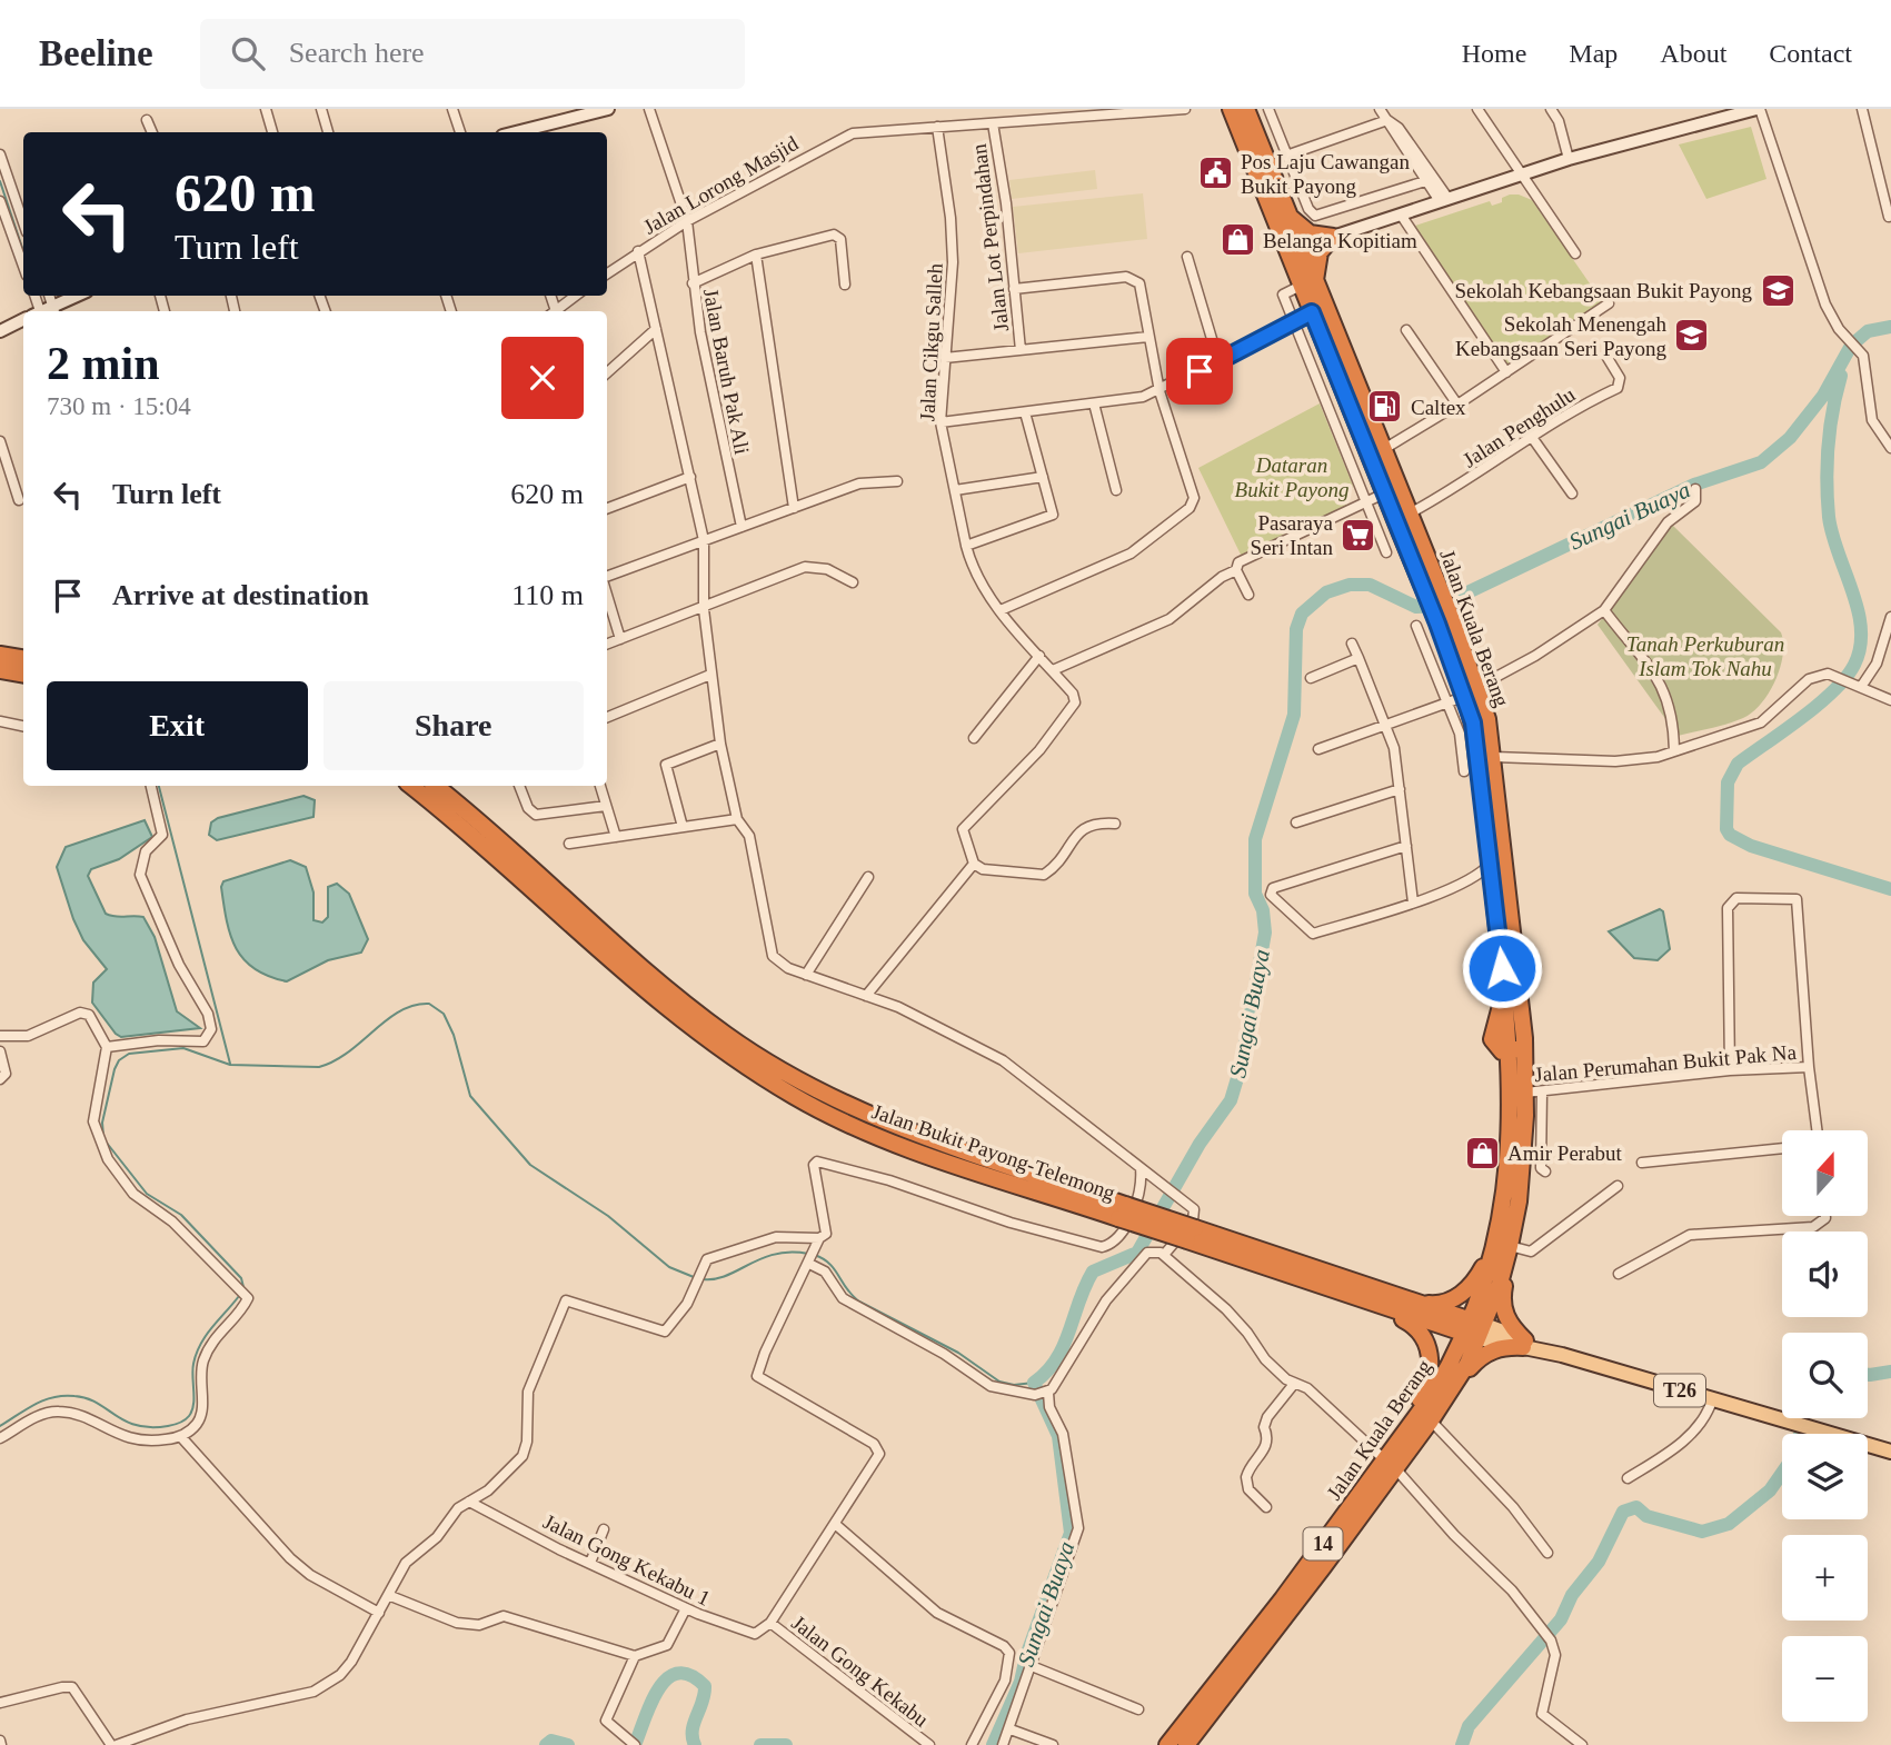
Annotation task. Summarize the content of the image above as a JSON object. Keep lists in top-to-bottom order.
{
  "streets": {
    "highway": ["Jalan Kuala Berang", "Jalan Bukit Payong-Telemong", "14"],
    "main road": ["T26"],
    "street": [
      "Jalan Lorong Masjid",
      "Jalan Lot Perpindahan",
      "Jalan Cikgu Salleh",
      "Jalan Baruh Pak Ali",
      "Jalan Penghulu",
      "Jalan Perumahan Bukit Pak Na",
      "Jalan Gong Kekabu 1",
      "Jalan Gong Kekabu"
    ]
  },
  "crossings": [
    ["Jalan Lorong Masjid", "Jalan Lot Perpindahan"],
    ["Jalan Lorong Masjid", "Jalan Cikgu Salleh"],
    ["Jalan Lorong Masjid", "Jalan Baruh Pak Ali"],
    ["Jalan Penghulu", "Jalan Kuala Berang"],
    ["Jalan Kuala Berang", "Jalan Perumahan Bukit Pak Na"],
    ["Jalan Kuala Berang", "Jalan Bukit Payong-Telemong"],
    ["Jalan Gong Kekabu 1", "Jalan Gong Kekabu"]
  ],
  "water": ["Sungai Buaya"],
  "parks": ["Dataran Bukit Payong", "Tanah Perkuburan Islam Tok Nahu"],
  "places": {
    "public building": ["Pos Laju Cawangan Bukit Payong"],
    "shop": ["Belanga Kopitiam", "Amir Perabut"],
    "school or university": ["Sekolah Kebangsaan Bukit Payong", "Sekolah Menengah Kebangsaan Seri Payong"],
    "fuel station": ["Caltex"],
    "supermarket": ["Pasaraya Seri Intan"]
  },
  "north": "top",
  "page": {
    "header": "Beeline",
    "search": "Search here",
    "nav": [
      "Home",
      "Map",
      "About",
      "Contact"
    ],
    "turn": ["620 m", "Turn left"],
    "heading": ["2 min", "730 m · 15:04"],
    "list": [
      {
        "name": "Turn left",
        "value": "620 m"
      },
      {
        "name": "Arrive at destination",
        "value": "110 m"
      }
    ],
    "buttons": ["Exit", "Share"],
    "map_buttons": ["+", "−"]
  }
}
